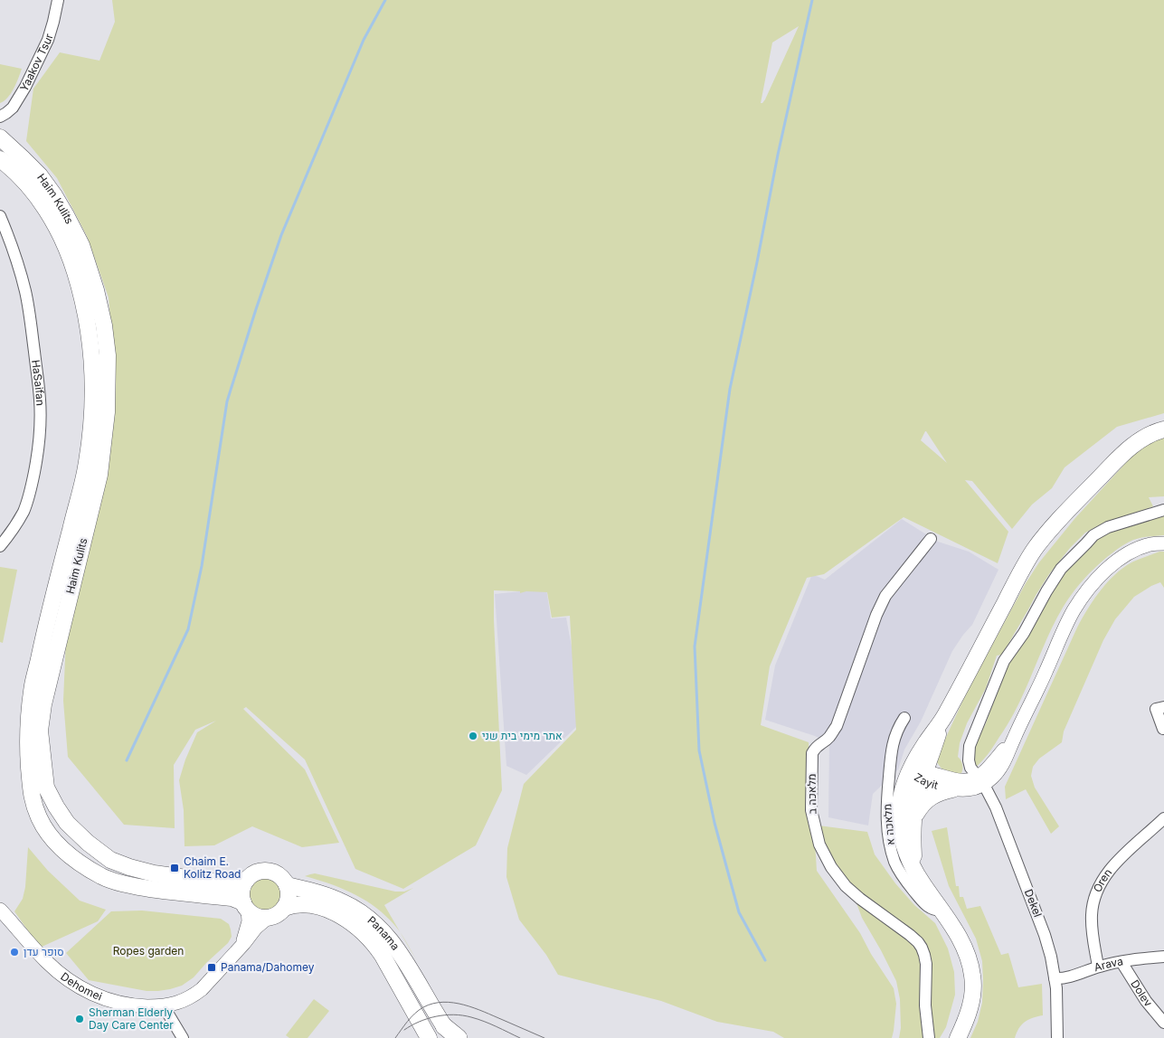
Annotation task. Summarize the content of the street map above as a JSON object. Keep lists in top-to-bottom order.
{
  "streets": {
    "main road": ["Haim Kulits", "Panama"],
    "street": [
      "Yaakov Tsur",
      "HaSaifan",
      "Zayit",
      "מלאכה ב",
      "מלאכה א",
      "Oren",
      "Dekel",
      "Arava",
      "Dehomei",
      "Dolev"
    ]
  },
  "crossings": [
    ["Haim Kulits", "Panama"],
    ["Zayit", "Dekel"],
    ["Oren", "Arava"],
    ["Dekel", "Arava"],
    ["Arava", "Dolev"]
  ],
  "parks": ["Ropes garden"],
  "places": {
    "other": ["אתר מימי בית שני", "סופר עדן", "Sherman Elderly Day Care Center"],
    "transit": ["Chaim E. Kolitz Road", "Panama/Dahomey"]
  }
}
